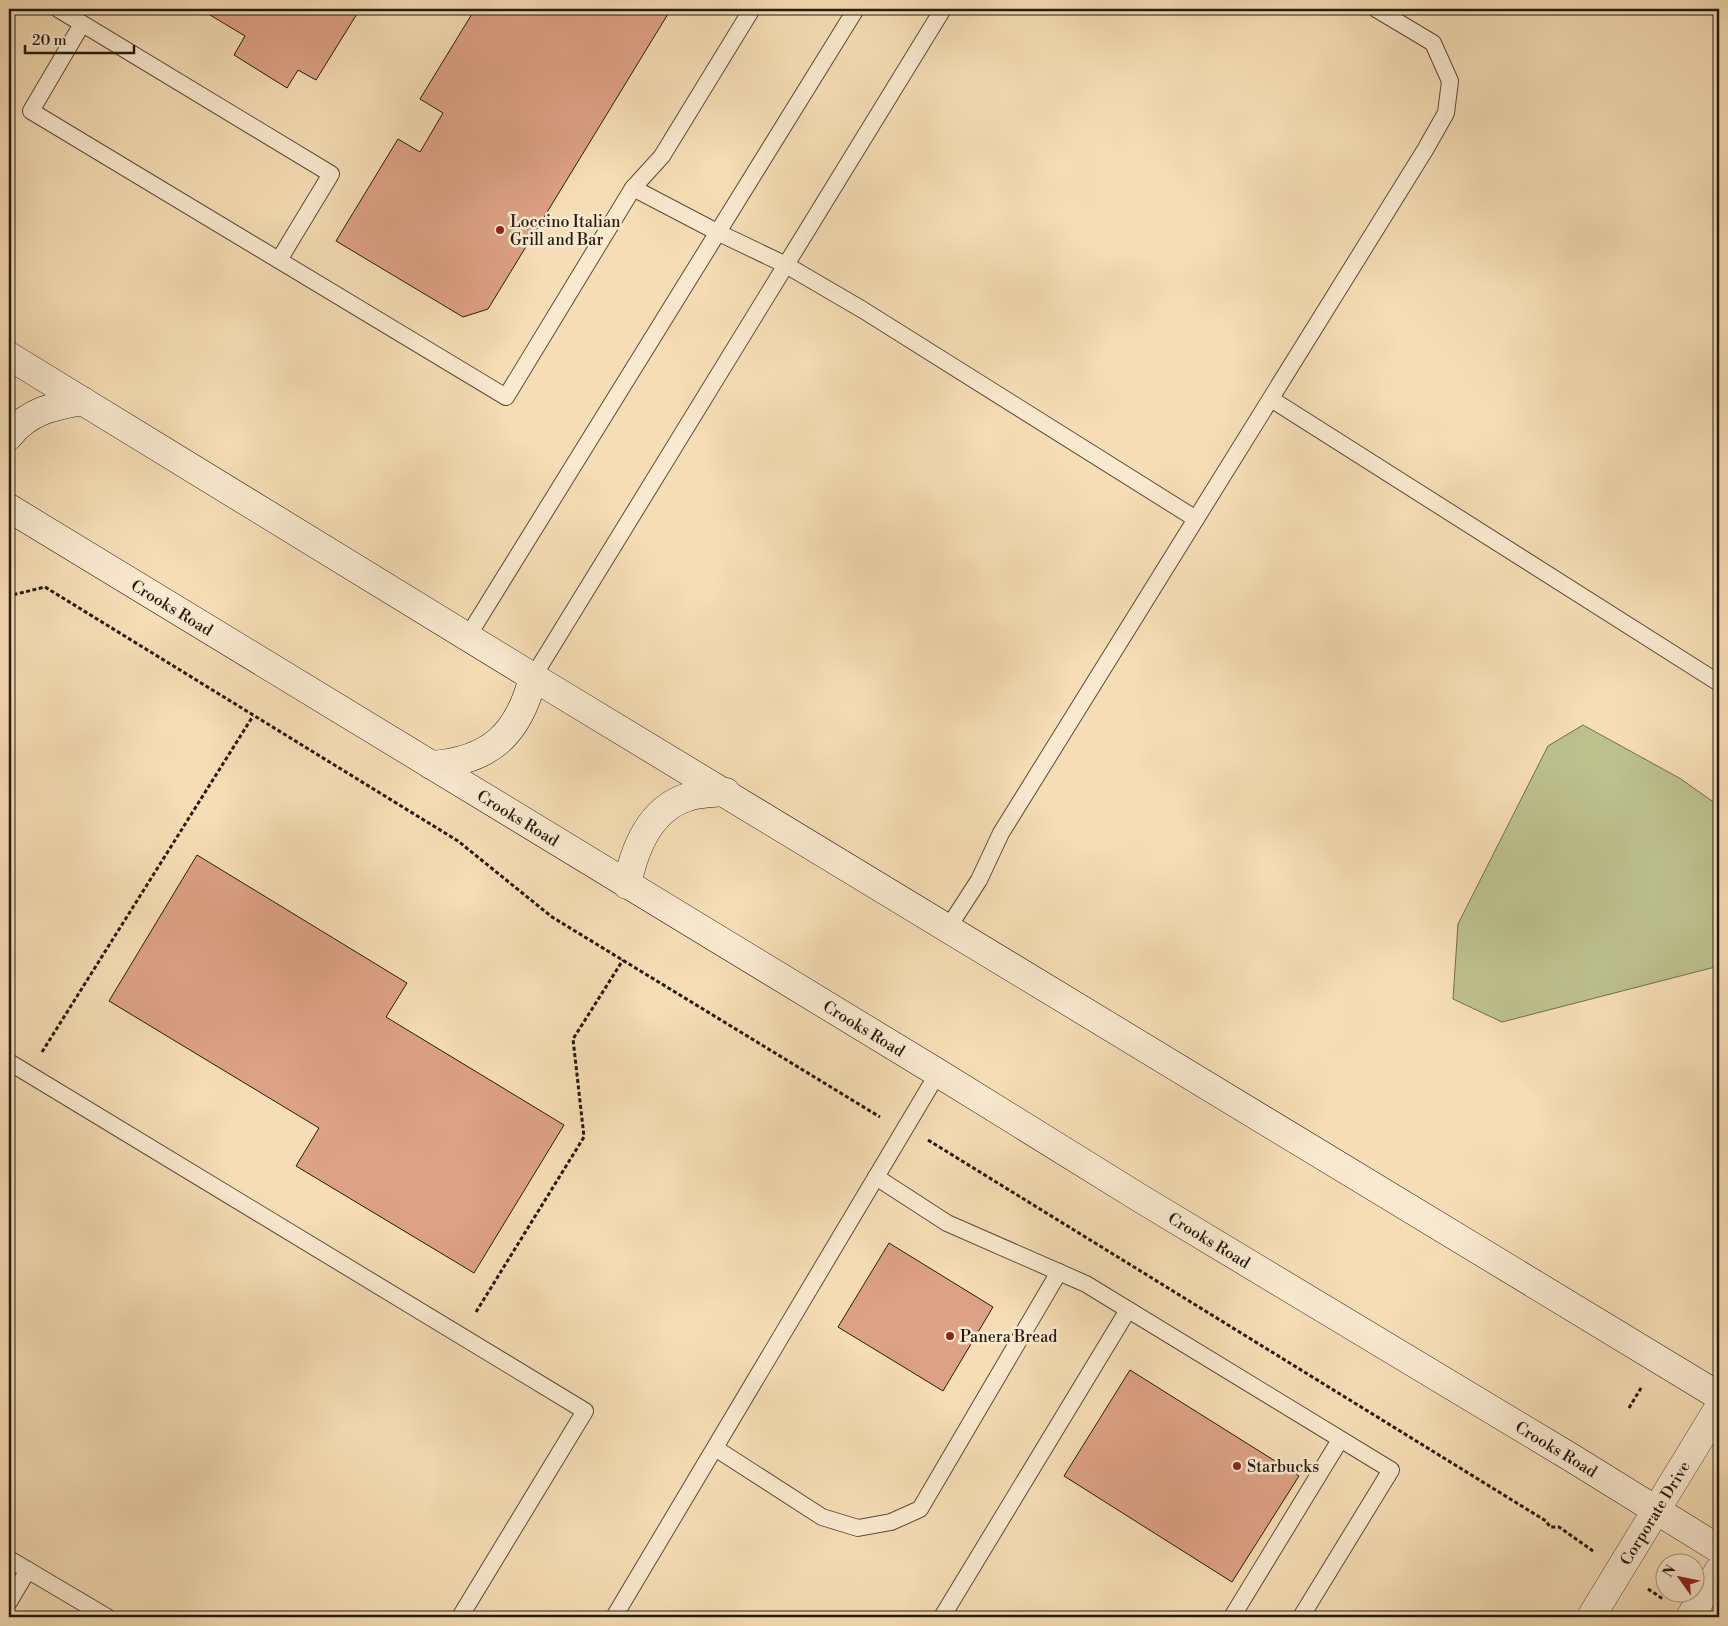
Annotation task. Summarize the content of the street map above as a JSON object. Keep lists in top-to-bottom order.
{
  "streets": {
    "main road": ["Crooks Road", "Corporate Drive"]
  },
  "crossings": [
    ["Crooks Road", "Corporate Drive"]
  ],
  "places": ["Loccino Italian Grill and Bar", "Panera Bread", "Starbucks"],
  "scale_bar": "20 m",
  "north": "top left"
}
